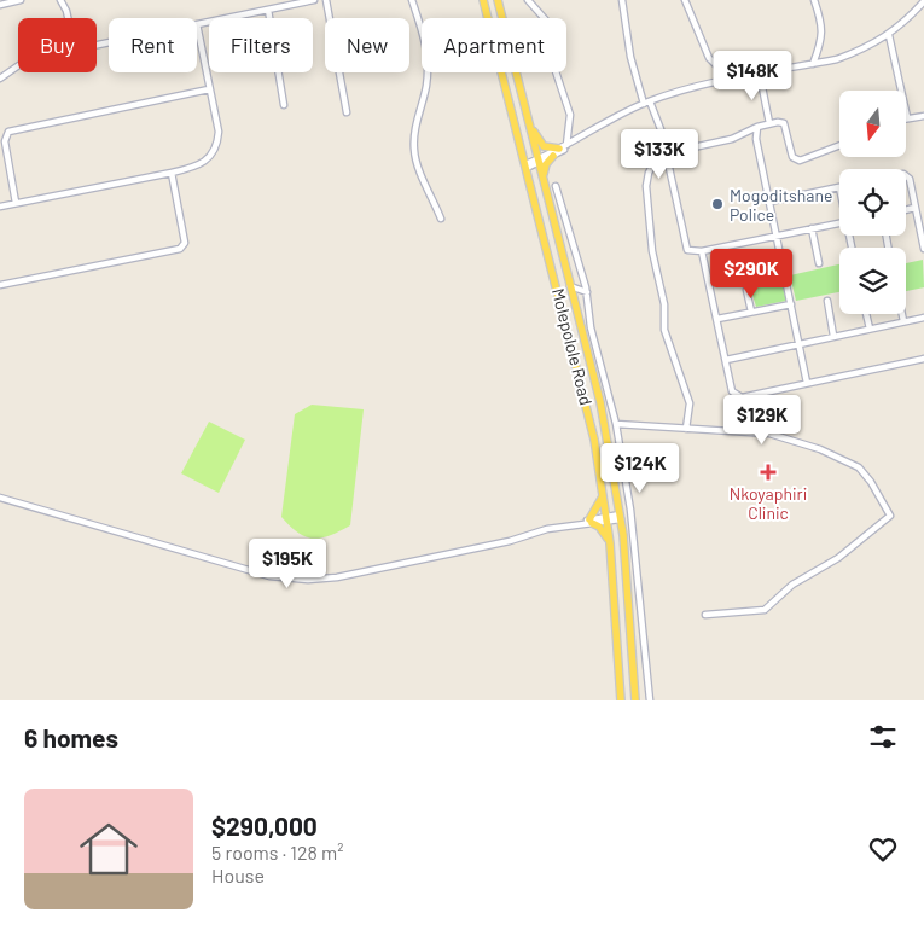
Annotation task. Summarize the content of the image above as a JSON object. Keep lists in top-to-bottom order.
{
  "streets": {
    "main road": ["Molepolole Road"]
  },
  "places": {
    "other": ["Mogoditshane Police"],
    "health": ["Nkoyaphiri Clinic"]
  },
  "north": "bottom",
  "page": {
    "chip": [
      "Buy",
      "Rent",
      "Filters",
      "New",
      "Apartment"
    ],
    "price": [
      "$148K",
      "$133K",
      "$290K",
      "$129K",
      "$124K",
      "$195K"
    ],
    "heading": "6 homes",
    "list": [
      {
        "name": "$290,000",
        "note": "5 rooms · 128 m² · House"
      }
    ]
  }
}
